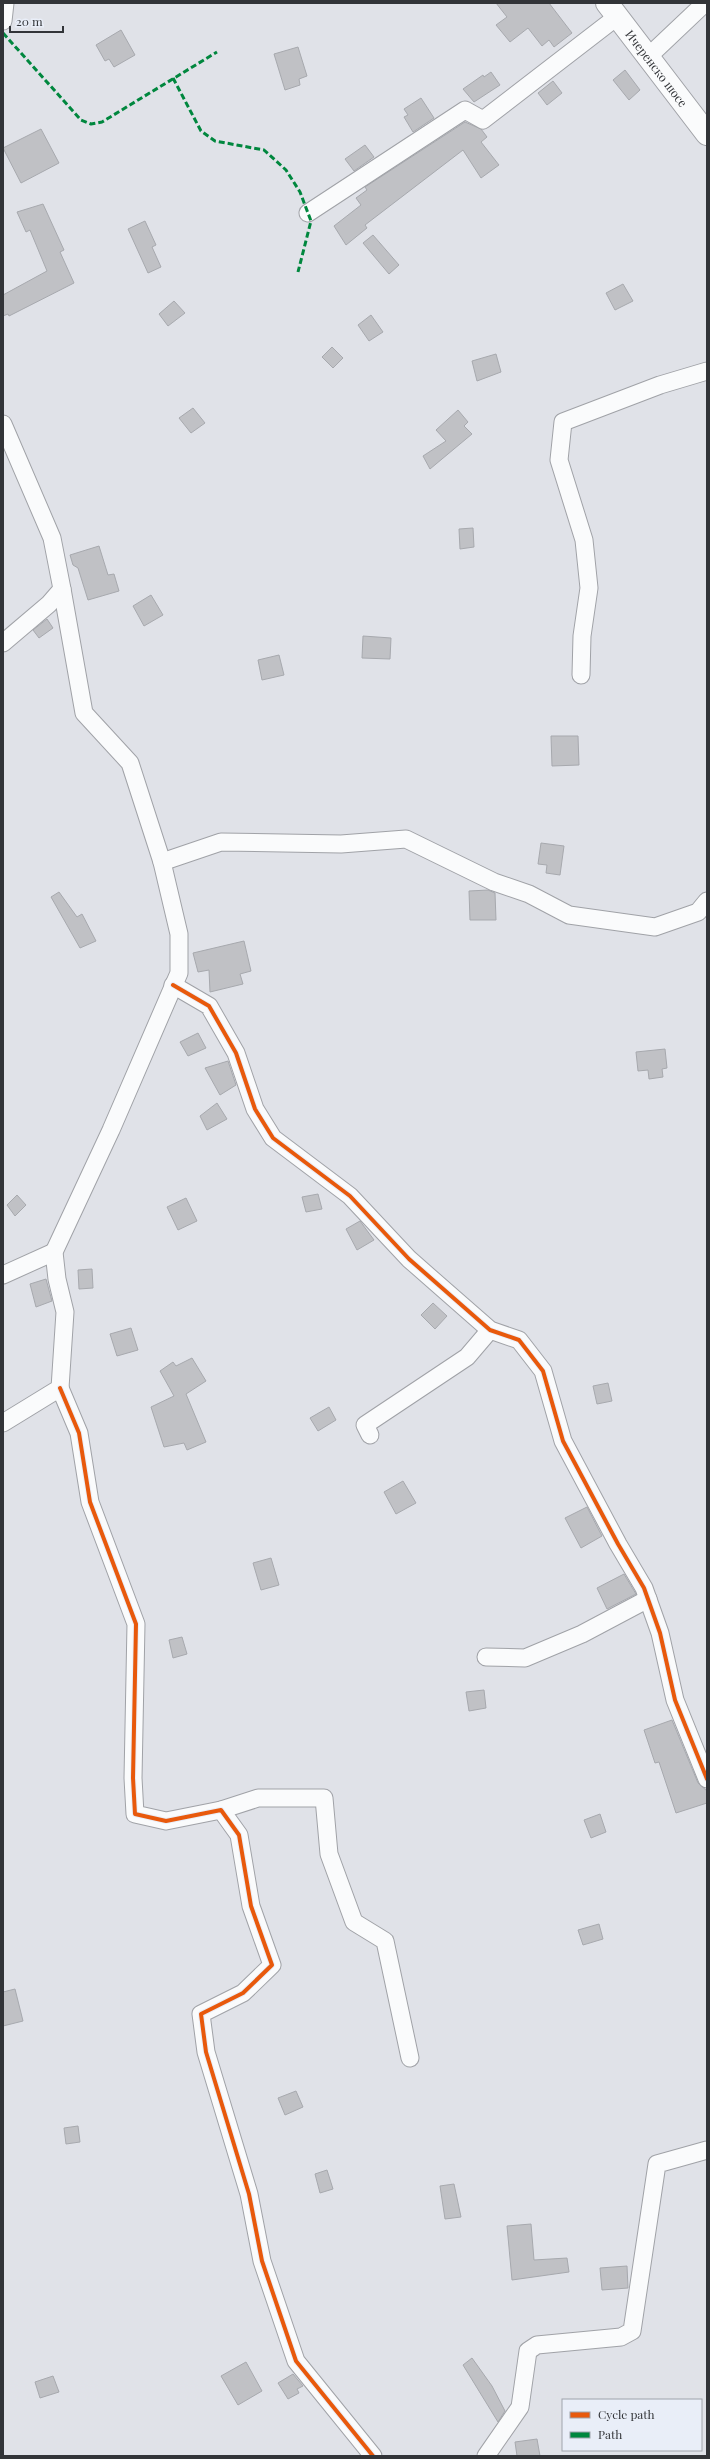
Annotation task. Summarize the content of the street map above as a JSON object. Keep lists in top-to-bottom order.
{
  "streets": {
    "street": ["Ичеренско шосе"]
  },
  "legend": ["Cycle path", "Path"],
  "scale_bar": "20 m"
}
